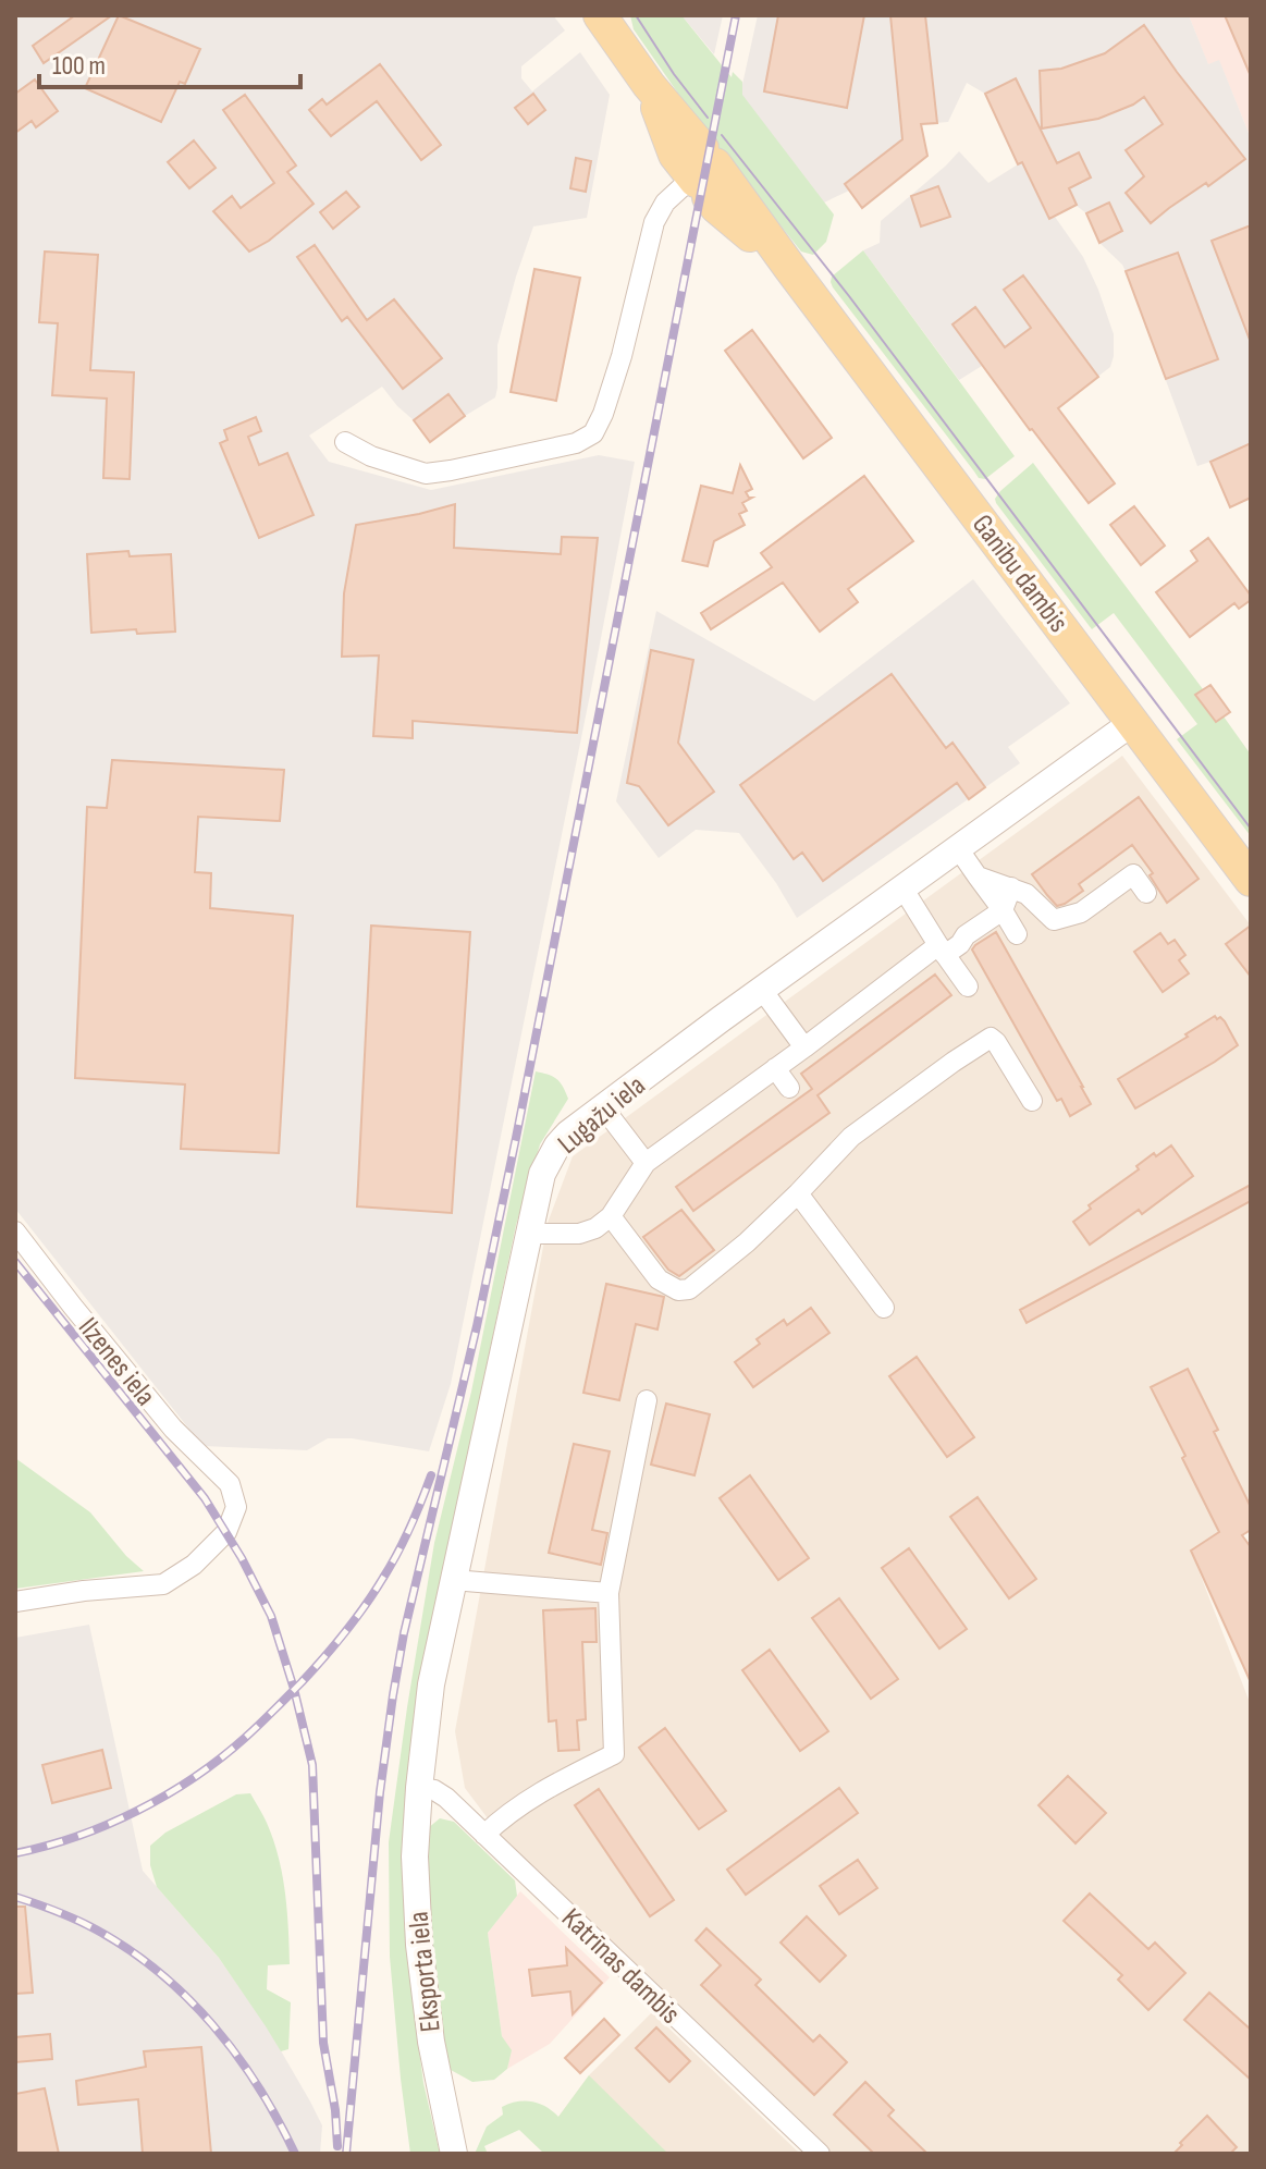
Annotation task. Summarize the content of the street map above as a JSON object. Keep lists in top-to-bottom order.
{
  "streets": {
    "main road": ["Ganību dambis"],
    "street": [
      "Lugažu iela",
      "Ilzenes iela",
      "Katrīnas dambis",
      "Eksporta iela"
    ]
  },
  "crossings": [
    ["Ganību dambis", "Lugažu iela"],
    ["Lugažu iela", "Katrīnas dambis"],
    ["Lugažu iela", "Eksporta iela"],
    ["Katrīnas dambis", "Eksporta iela"]
  ],
  "scale_bar": "100 m"
}
